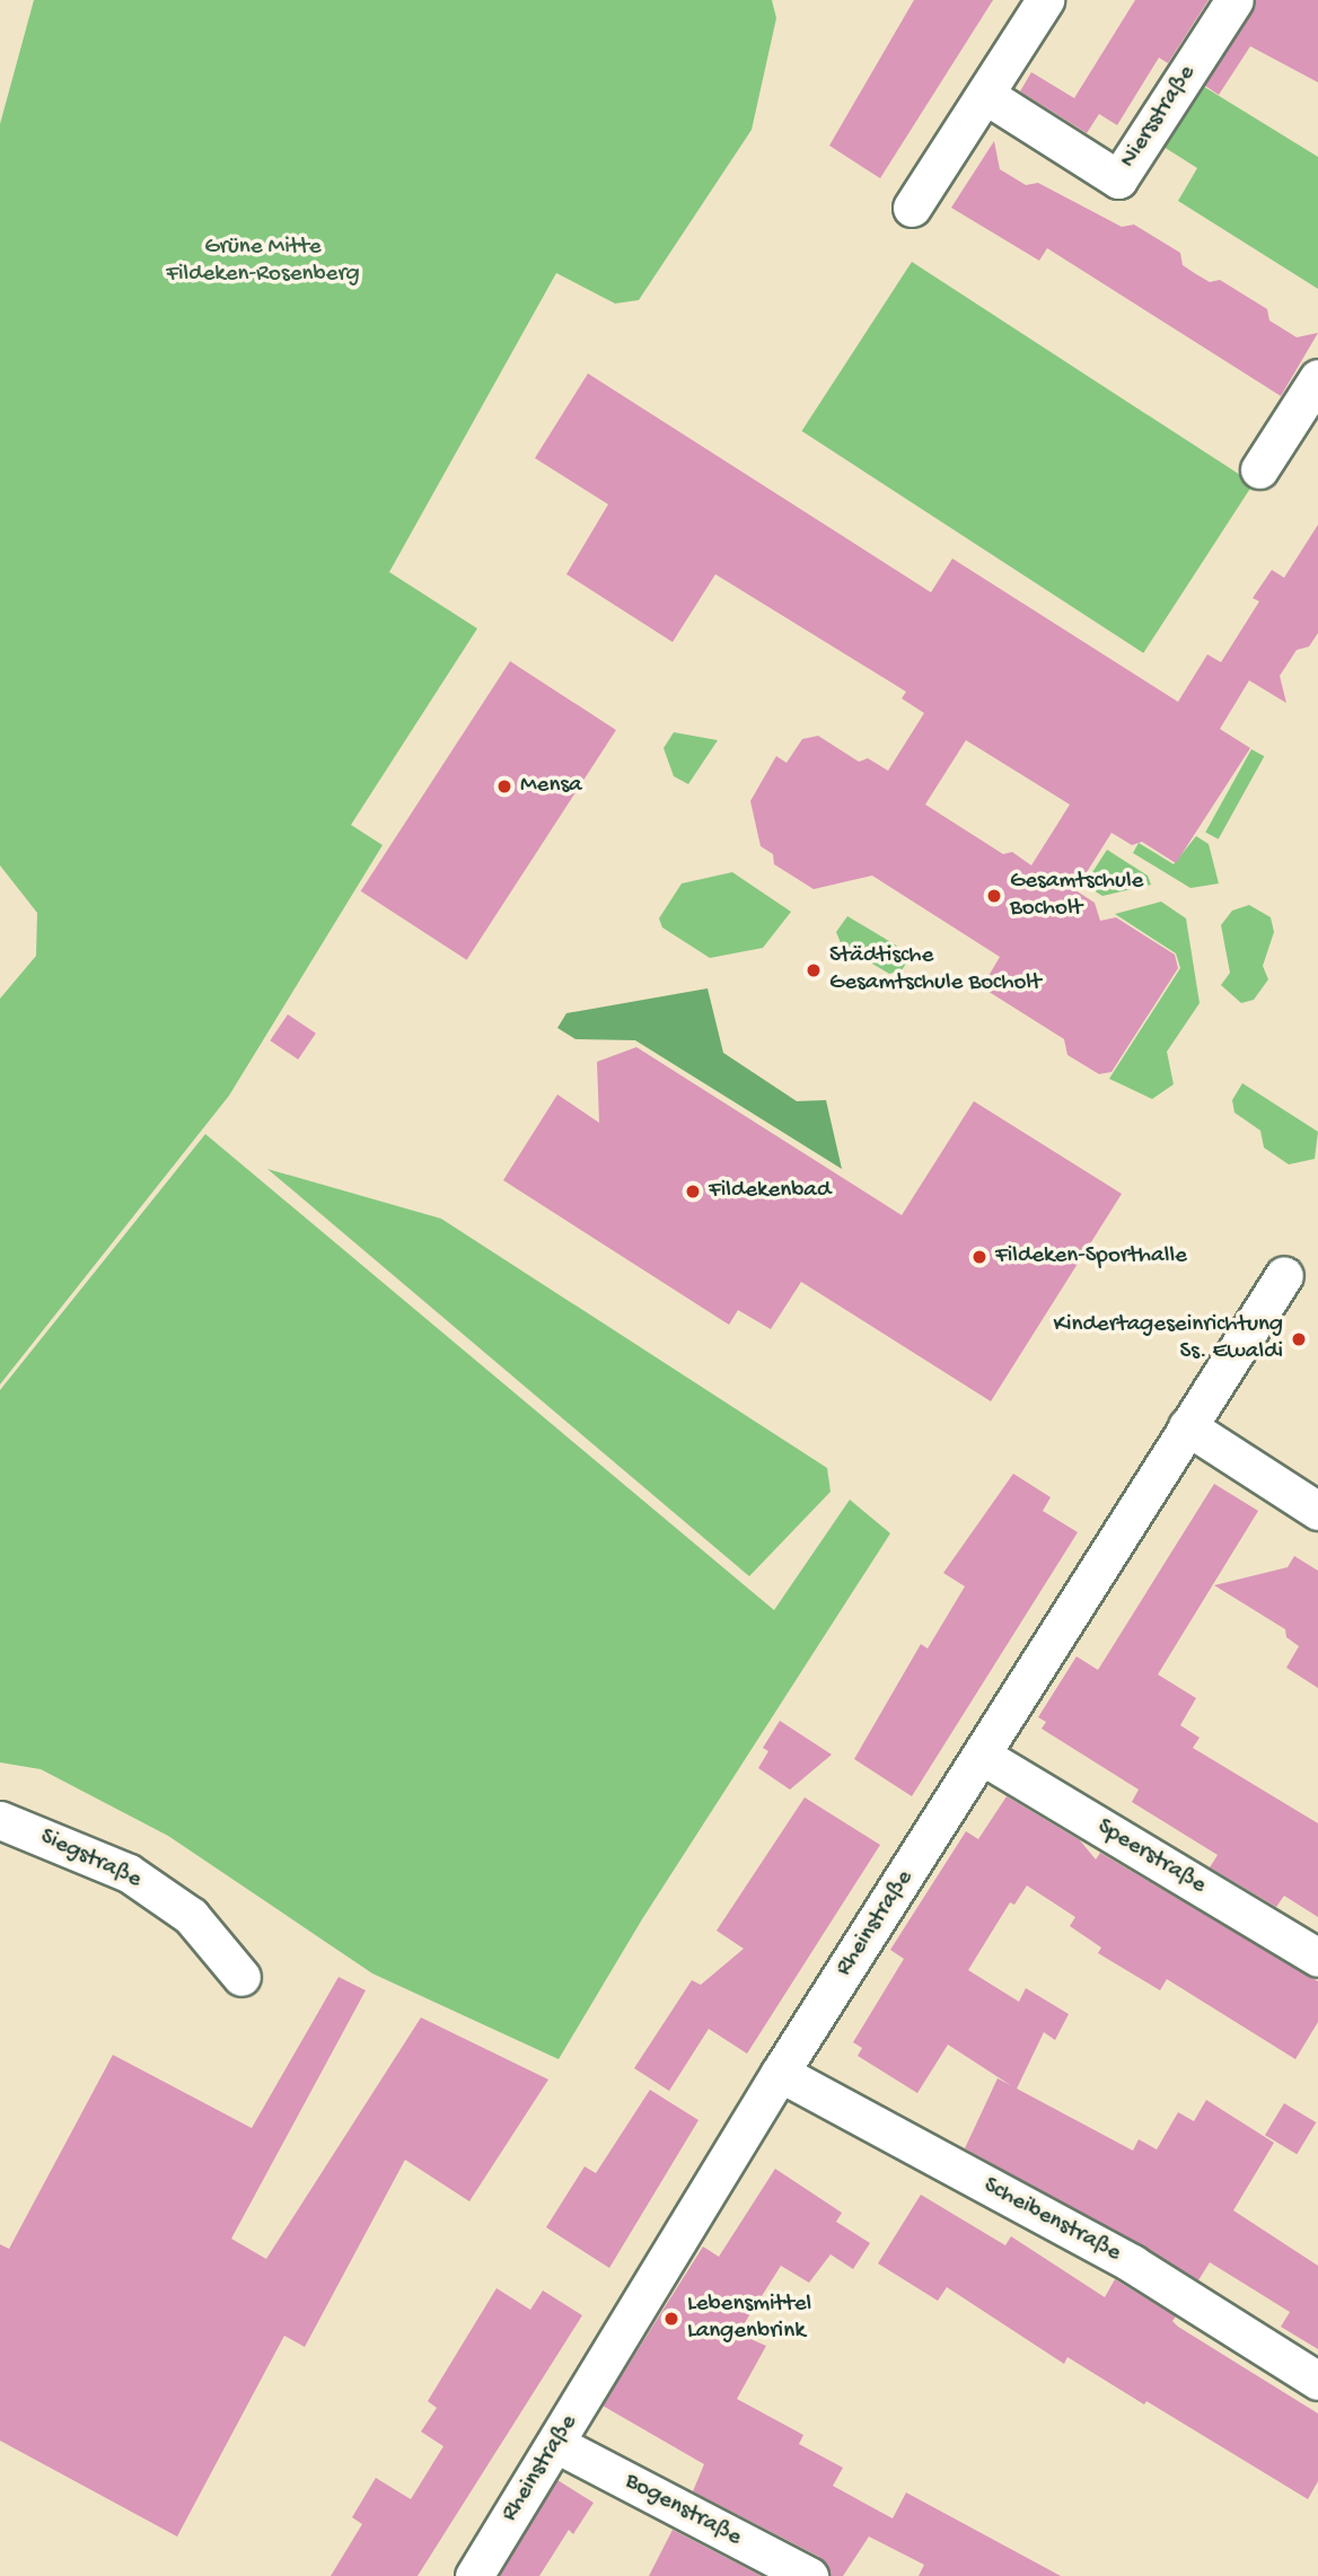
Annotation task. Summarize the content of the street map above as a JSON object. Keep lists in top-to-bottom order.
{
  "streets": {
    "street": [
      "Niersstraße",
      "Speerstraße",
      "Siegstraße",
      "Rheinstraße",
      "Scheibenstraße",
      "Bogenstraße"
    ]
  },
  "crossings": [
    ["Speerstraße", "Rheinstraße"],
    ["Rheinstraße", "Scheibenstraße"],
    ["Rheinstraße", "Bogenstraße"]
  ],
  "parks": ["Grüne Mitte Fildeken-Rosenberg"],
  "places": [
    "Mensa",
    "Gesamtschule Bocholt",
    "Städtische Gesamtschule Bocholt",
    "Fildekenbad",
    "Fildeken-Sporthalle",
    "Kindertageseinrichtung Ss. Ewaldi",
    "Lebensmittel Langenbrink"
  ]
}
